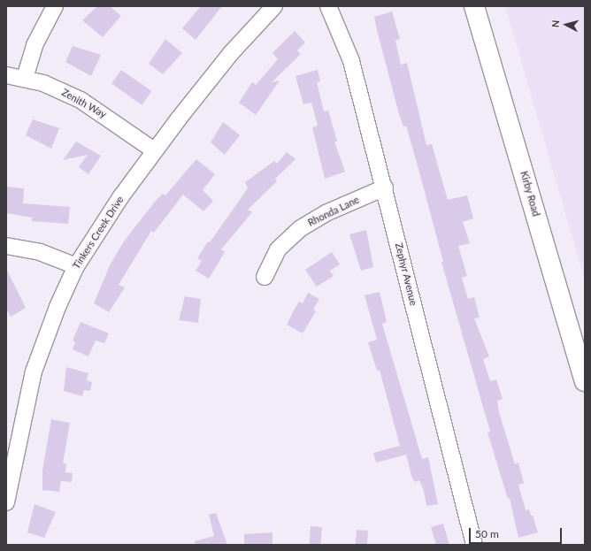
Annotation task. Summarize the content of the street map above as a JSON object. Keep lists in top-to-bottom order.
{
  "streets": {
    "main road": ["Kirby Road"],
    "street": [
      "Zenith Way",
      "Rhonda Lane",
      "Tinkers Creek Drive",
      "Zephyr Avenue"
    ]
  },
  "crossings": [
    ["Zenith Way", "Tinkers Creek Drive"],
    ["Rhonda Lane", "Zephyr Avenue"]
  ],
  "scale_bar": "50 m",
  "north": "left"
}
